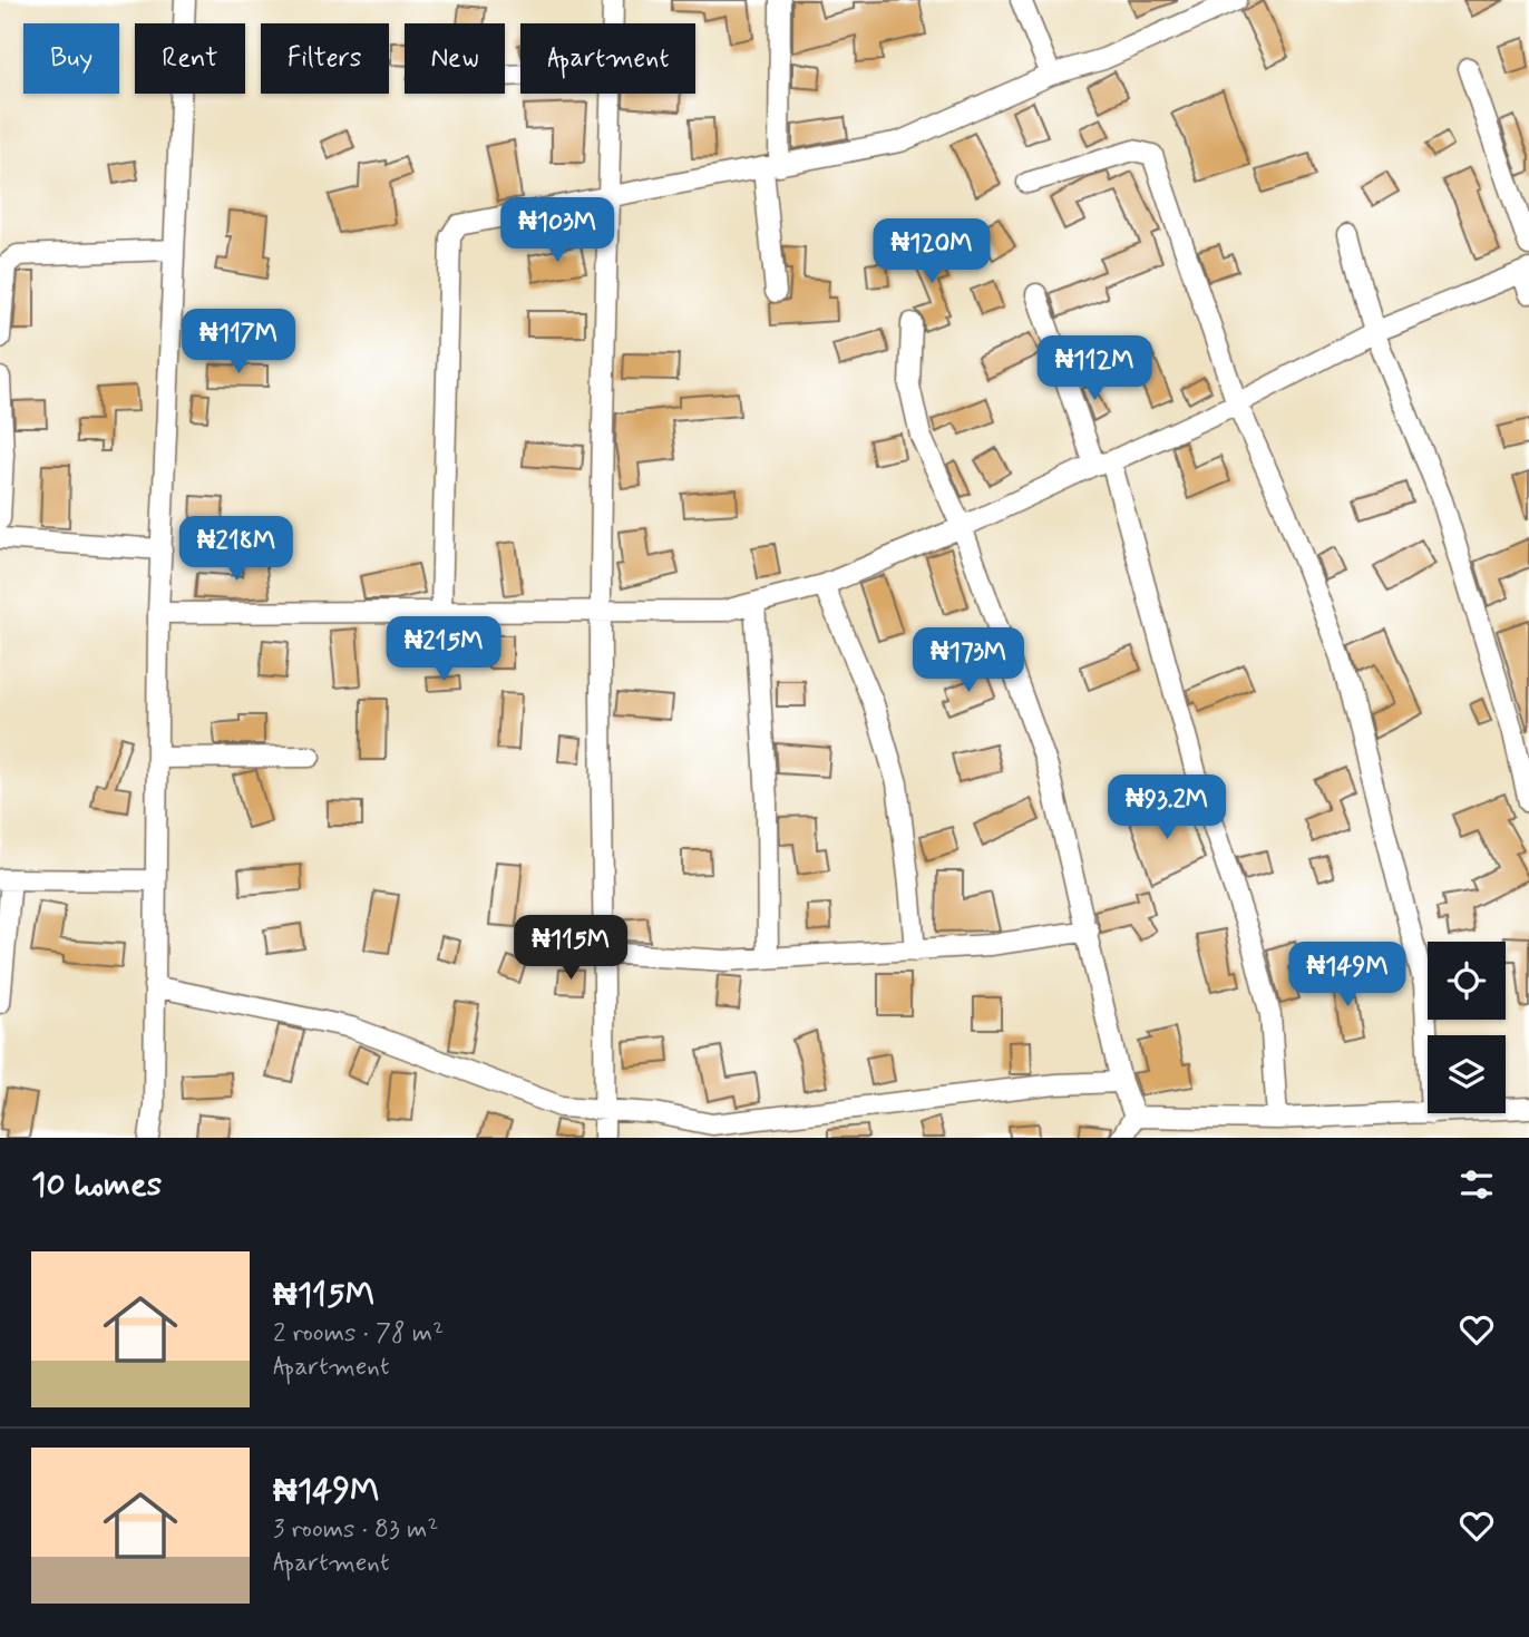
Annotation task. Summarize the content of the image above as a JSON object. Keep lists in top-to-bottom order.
{
  "page": {
    "chip": [
      "Buy",
      "Rent",
      "Filters",
      "New",
      "Apartment"
    ],
    "price": [
      "₦103M",
      "₦120M",
      "₦117M",
      "₦112M",
      "₦218M",
      "₦215M",
      "₦173M",
      "₦93.2M",
      "₦115M",
      "₦149M"
    ],
    "heading": "10 homes",
    "list": [
      {
        "name": "₦115M",
        "note": "2 rooms · 78 m² · Apartment"
      },
      {
        "name": "₦149M",
        "note": "3 rooms · 83 m² · Apartment"
      }
    ]
  }
}
